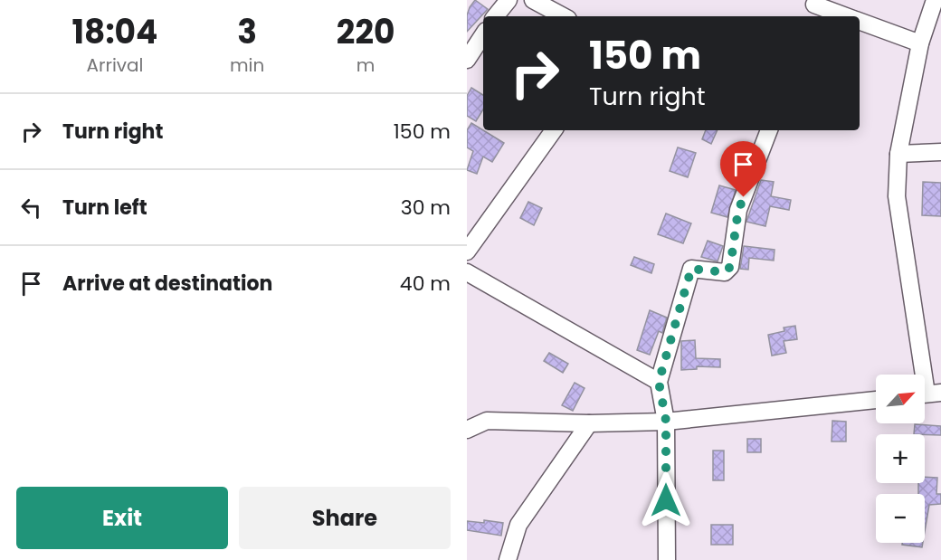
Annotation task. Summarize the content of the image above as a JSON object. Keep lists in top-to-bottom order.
{
  "north": "top right",
  "page": {
    "eta": [
      "18:04",
      "Arrival",
      "3",
      "min",
      "220",
      "m"
    ],
    "turn": ["150 m", "Turn right"],
    "list": [
      {
        "name": "Turn right",
        "value": "150 m"
      },
      {
        "name": "Turn left",
        "value": "30 m"
      },
      {
        "name": "Arrive at destination",
        "value": "40 m"
      }
    ],
    "map_buttons": ["+", "−"],
    "buttons": ["Exit", "Share"]
  }
}
